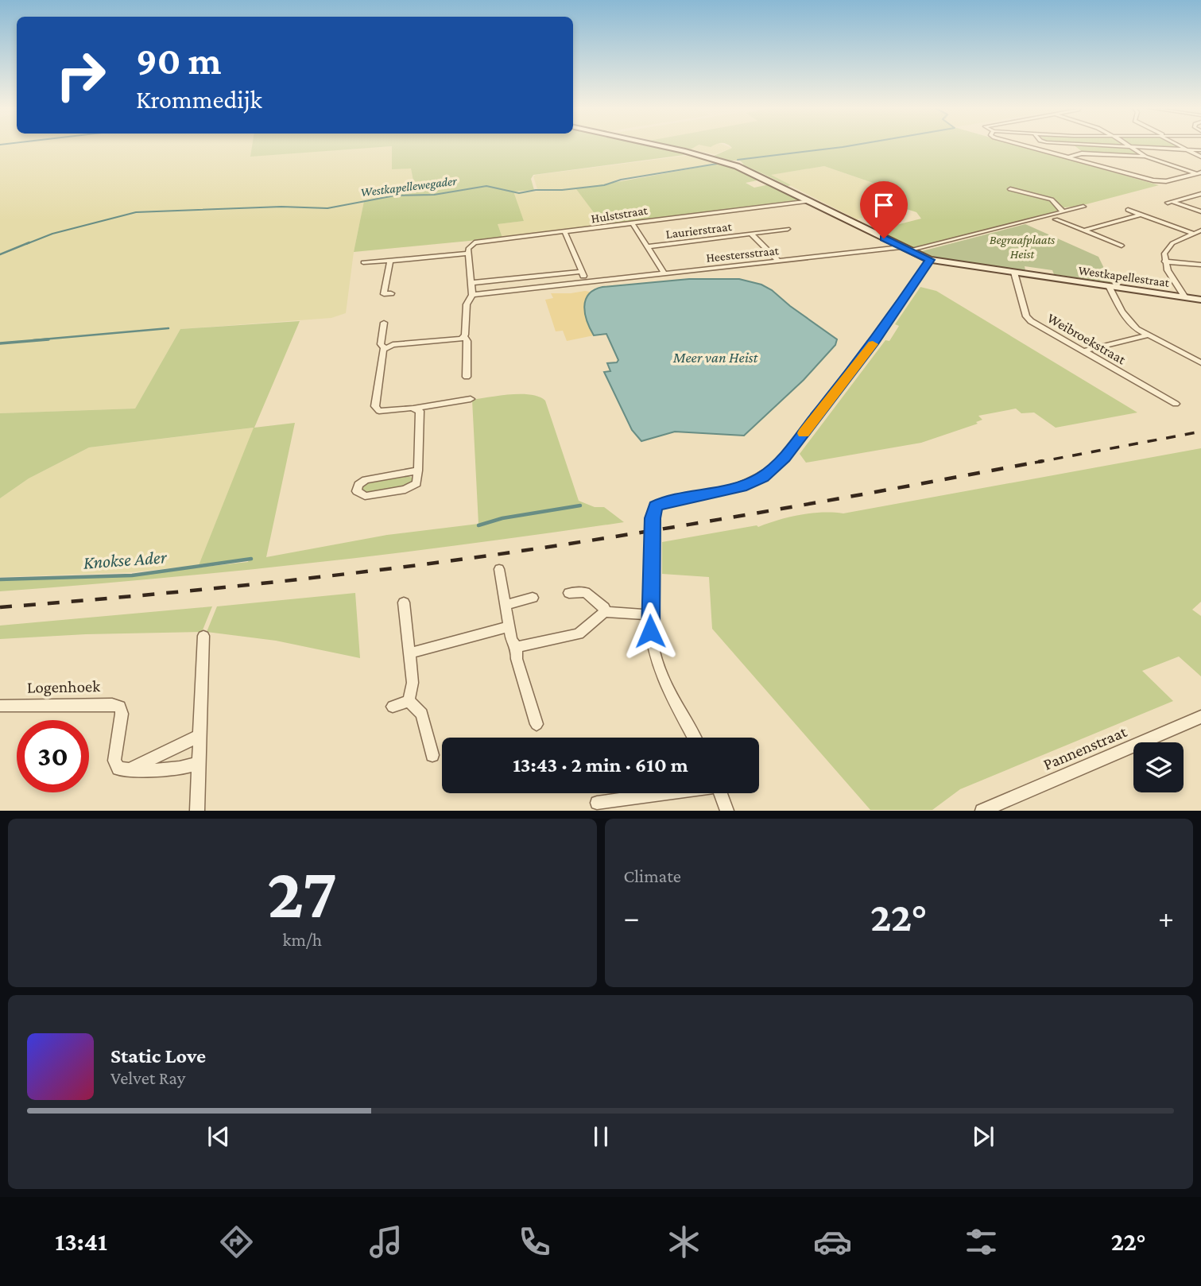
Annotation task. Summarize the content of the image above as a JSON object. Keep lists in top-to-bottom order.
{
  "streets": {
    "street": [
      "Hulststraat",
      "Laurierstraat",
      "Heestersstraat",
      "Westkapellestraat",
      "Weibroekstraat",
      "Logenhoek",
      "Pannenstraat"
    ]
  },
  "crossings": [
    ["Hulststraat", "Laurierstraat"],
    ["Hulststraat", "Westkapellestraat"],
    ["Laurierstraat", "Heestersstraat"],
    ["Heestersstraat", "Westkapellestraat"],
    ["Westkapellestraat", "Weibroekstraat"]
  ],
  "water": ["Westkapellewegader", "Meer van Heist", "Knokse Ader"],
  "parks": ["Begraafplaats Heist"],
  "page": {
    "turn": ["90 m", "Krommedijk"],
    "limit": "30",
    "trip": "13:43 · 2 min · 610 m",
    "tile": [
      ["27", "km/h"],
      "Climate"
    ],
    "heat": ["−", "22°", "+"],
    "song": ["Static Love", "Velvet Ray"],
    "tabs": ["13:41", "22°"]
  }
}
